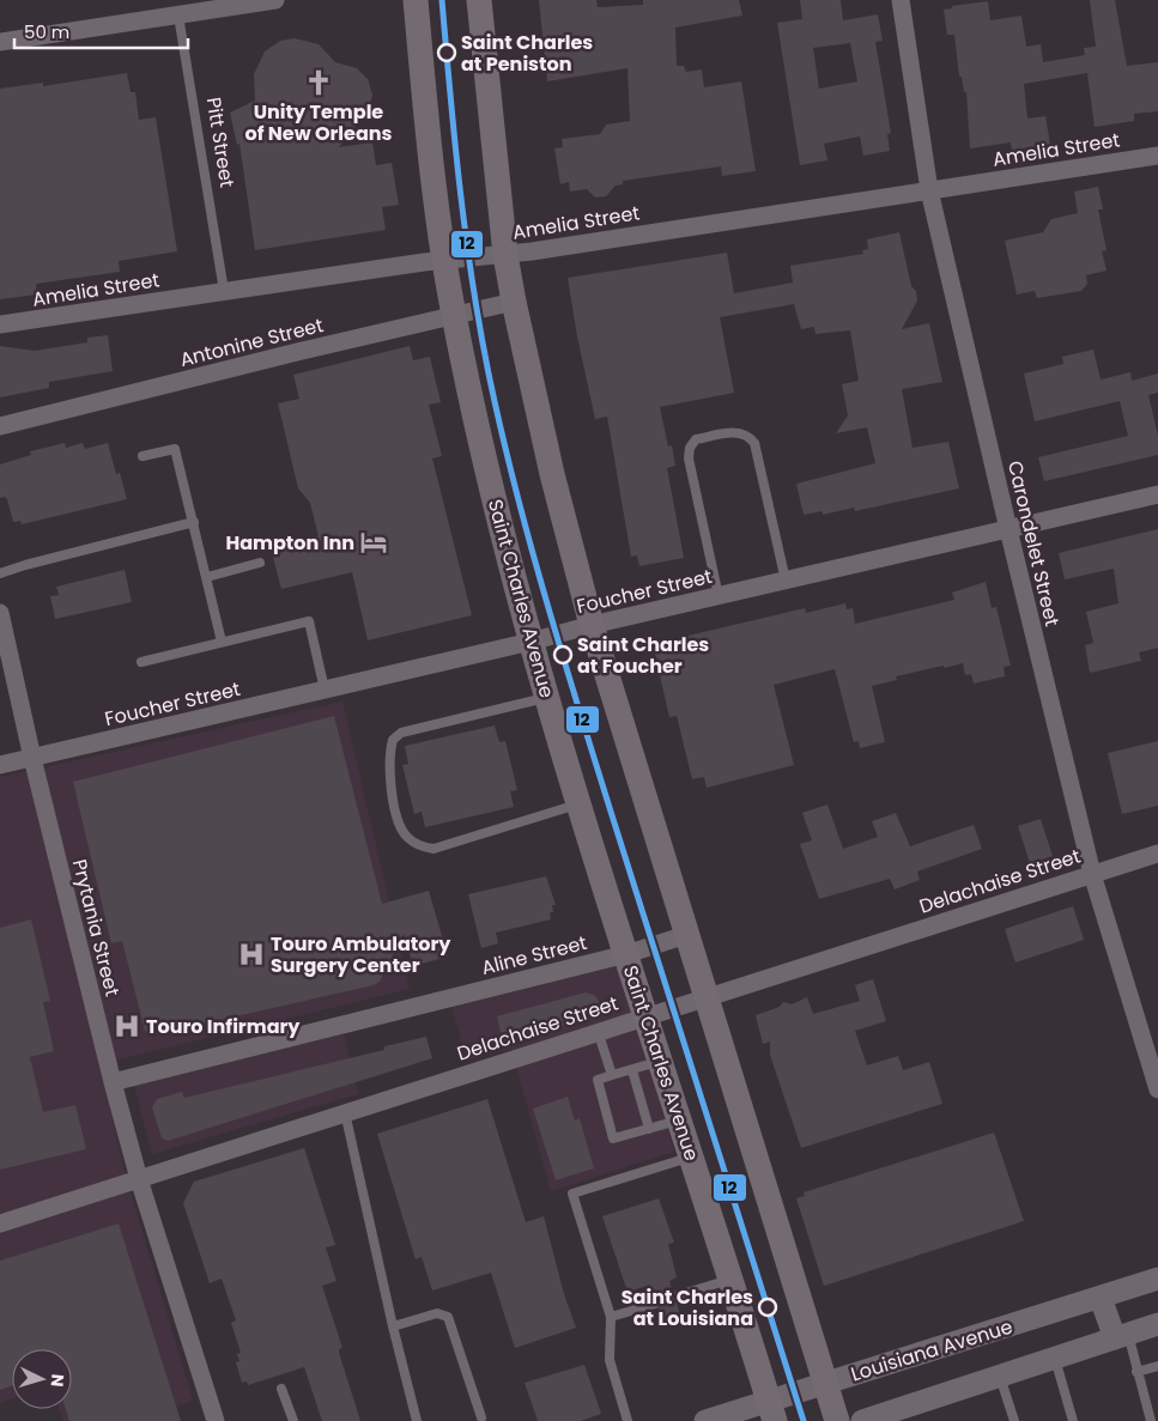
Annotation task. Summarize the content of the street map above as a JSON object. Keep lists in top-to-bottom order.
{
  "streets": {
    "main road": ["Saint Charles Avenue"],
    "street": [
      "Amelia Street",
      "Antonine Street",
      "Carondelet Street",
      "Foucher Street",
      "Delachaise Street",
      "Prytania Street",
      "Aline Street",
      "Louisiana Avenue"
    ],
    "lane": ["Pitt Street"]
  },
  "crossings": [
    ["Pitt Street", "Amelia Street"],
    ["Amelia Street", "Carondelet Street"],
    ["Amelia Street", "Saint Charles Avenue"],
    ["Antonine Street", "Saint Charles Avenue"],
    ["Carondelet Street", "Foucher Street"],
    ["Carondelet Street", "Delachaise Street"],
    ["Foucher Street", "Saint Charles Avenue"],
    ["Foucher Street", "Prytania Street"],
    ["Saint Charles Avenue", "Delachaise Street"],
    ["Saint Charles Avenue", "Aline Street"],
    ["Saint Charles Avenue", "Louisiana Avenue"],
    ["Delachaise Street", "Prytania Street"],
    ["Prytania Street", "Aline Street"]
  ],
  "places": {
    "other": ["Saint Charles at Peniston", "Saint Charles at Foucher", "Saint Charles at Louisiana"],
    "church": ["Unity Temple of New Orleans"],
    "hotel": ["Hampton Inn"],
    "hospital": ["Touro Ambulatory Surgery Center", "Touro Infirmary"]
  },
  "lines": ["transit line 12"],
  "scale_bar": "50 m",
  "north": "right"
}
